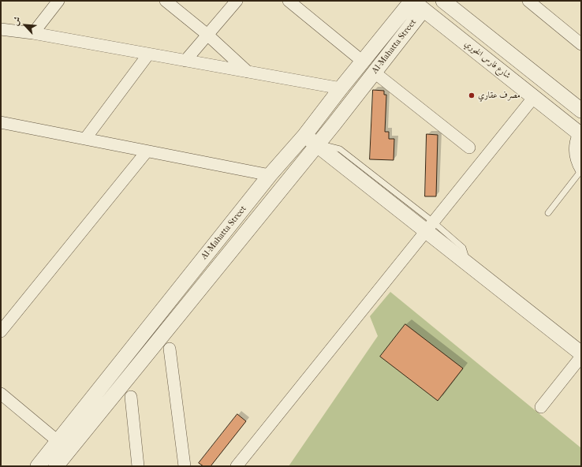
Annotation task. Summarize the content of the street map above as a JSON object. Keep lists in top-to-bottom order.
{
  "streets": {
    "street": ["Al-Mahatta Street", "شارع فارس الخوري"]
  },
  "crossings": [
    ["Al-Mahatta Street", "شارع فارس الخوري"]
  ],
  "places": ["مصرف عقاري"],
  "north": "top left"
}
